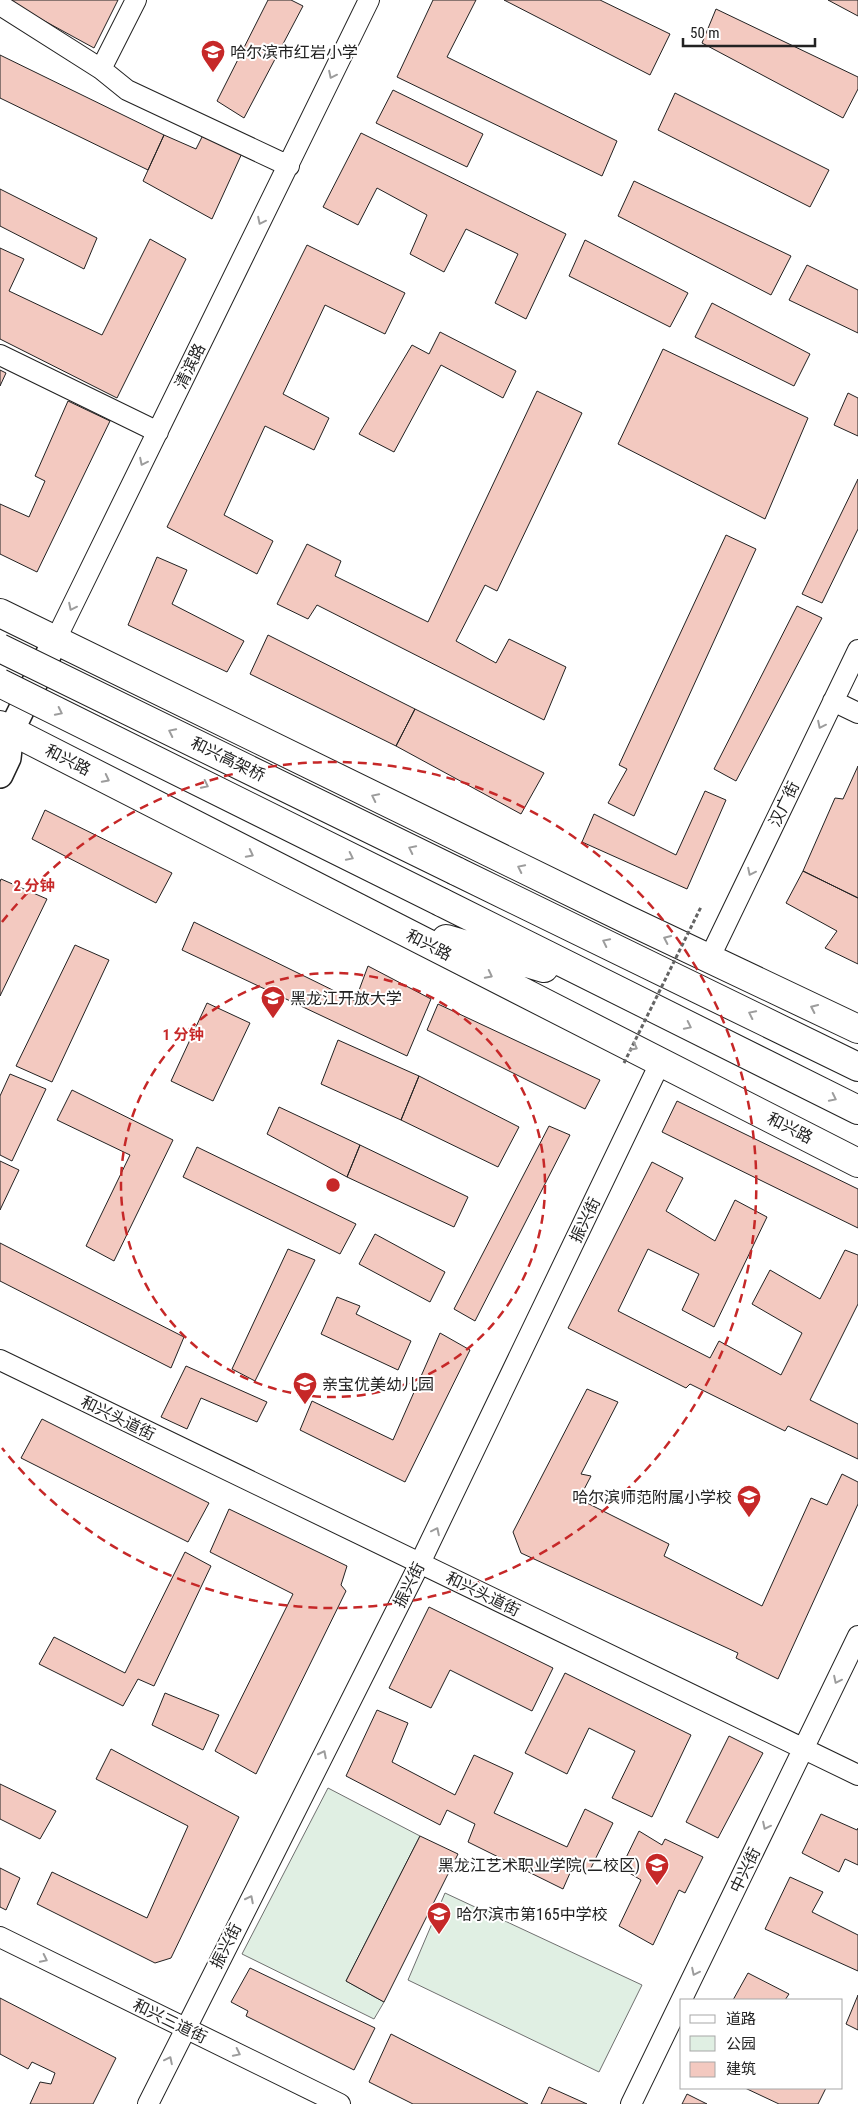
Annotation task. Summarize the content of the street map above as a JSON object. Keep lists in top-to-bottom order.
{
  "streets": {
    "highway": ["和兴高架桥", "和兴路"],
    "main road": ["清滨路"],
    "street": [
      "汉广街",
      "振兴街",
      "和兴头道街",
      "中兴街",
      "和兴三道街"
    ]
  },
  "crossings": [
    ["清滨路", "和兴路"],
    ["和兴路", "振兴街"],
    ["振兴街", "和兴头道街"],
    ["振兴街", "和兴三道街"],
    ["和兴头道街", "中兴街"]
  ],
  "one_way": [
    "清滨路",
    "汉广街",
    "振兴街",
    "中兴街",
    "和兴三道街"
  ],
  "places": {
    "school or university": [
      "哈尔滨市红岩小学",
      "黑龙江开放大学",
      "亲宝优美幼儿园",
      "哈尔滨师范附属小学校",
      "黑龙江艺术职业学院(二校区)",
      "哈尔滨市第165中学校"
    ]
  },
  "legend": ["道路", "公园", "建筑"],
  "scale_bar": "50 m",
  "rings": ["2 分钟", "1 分钟"]
}
